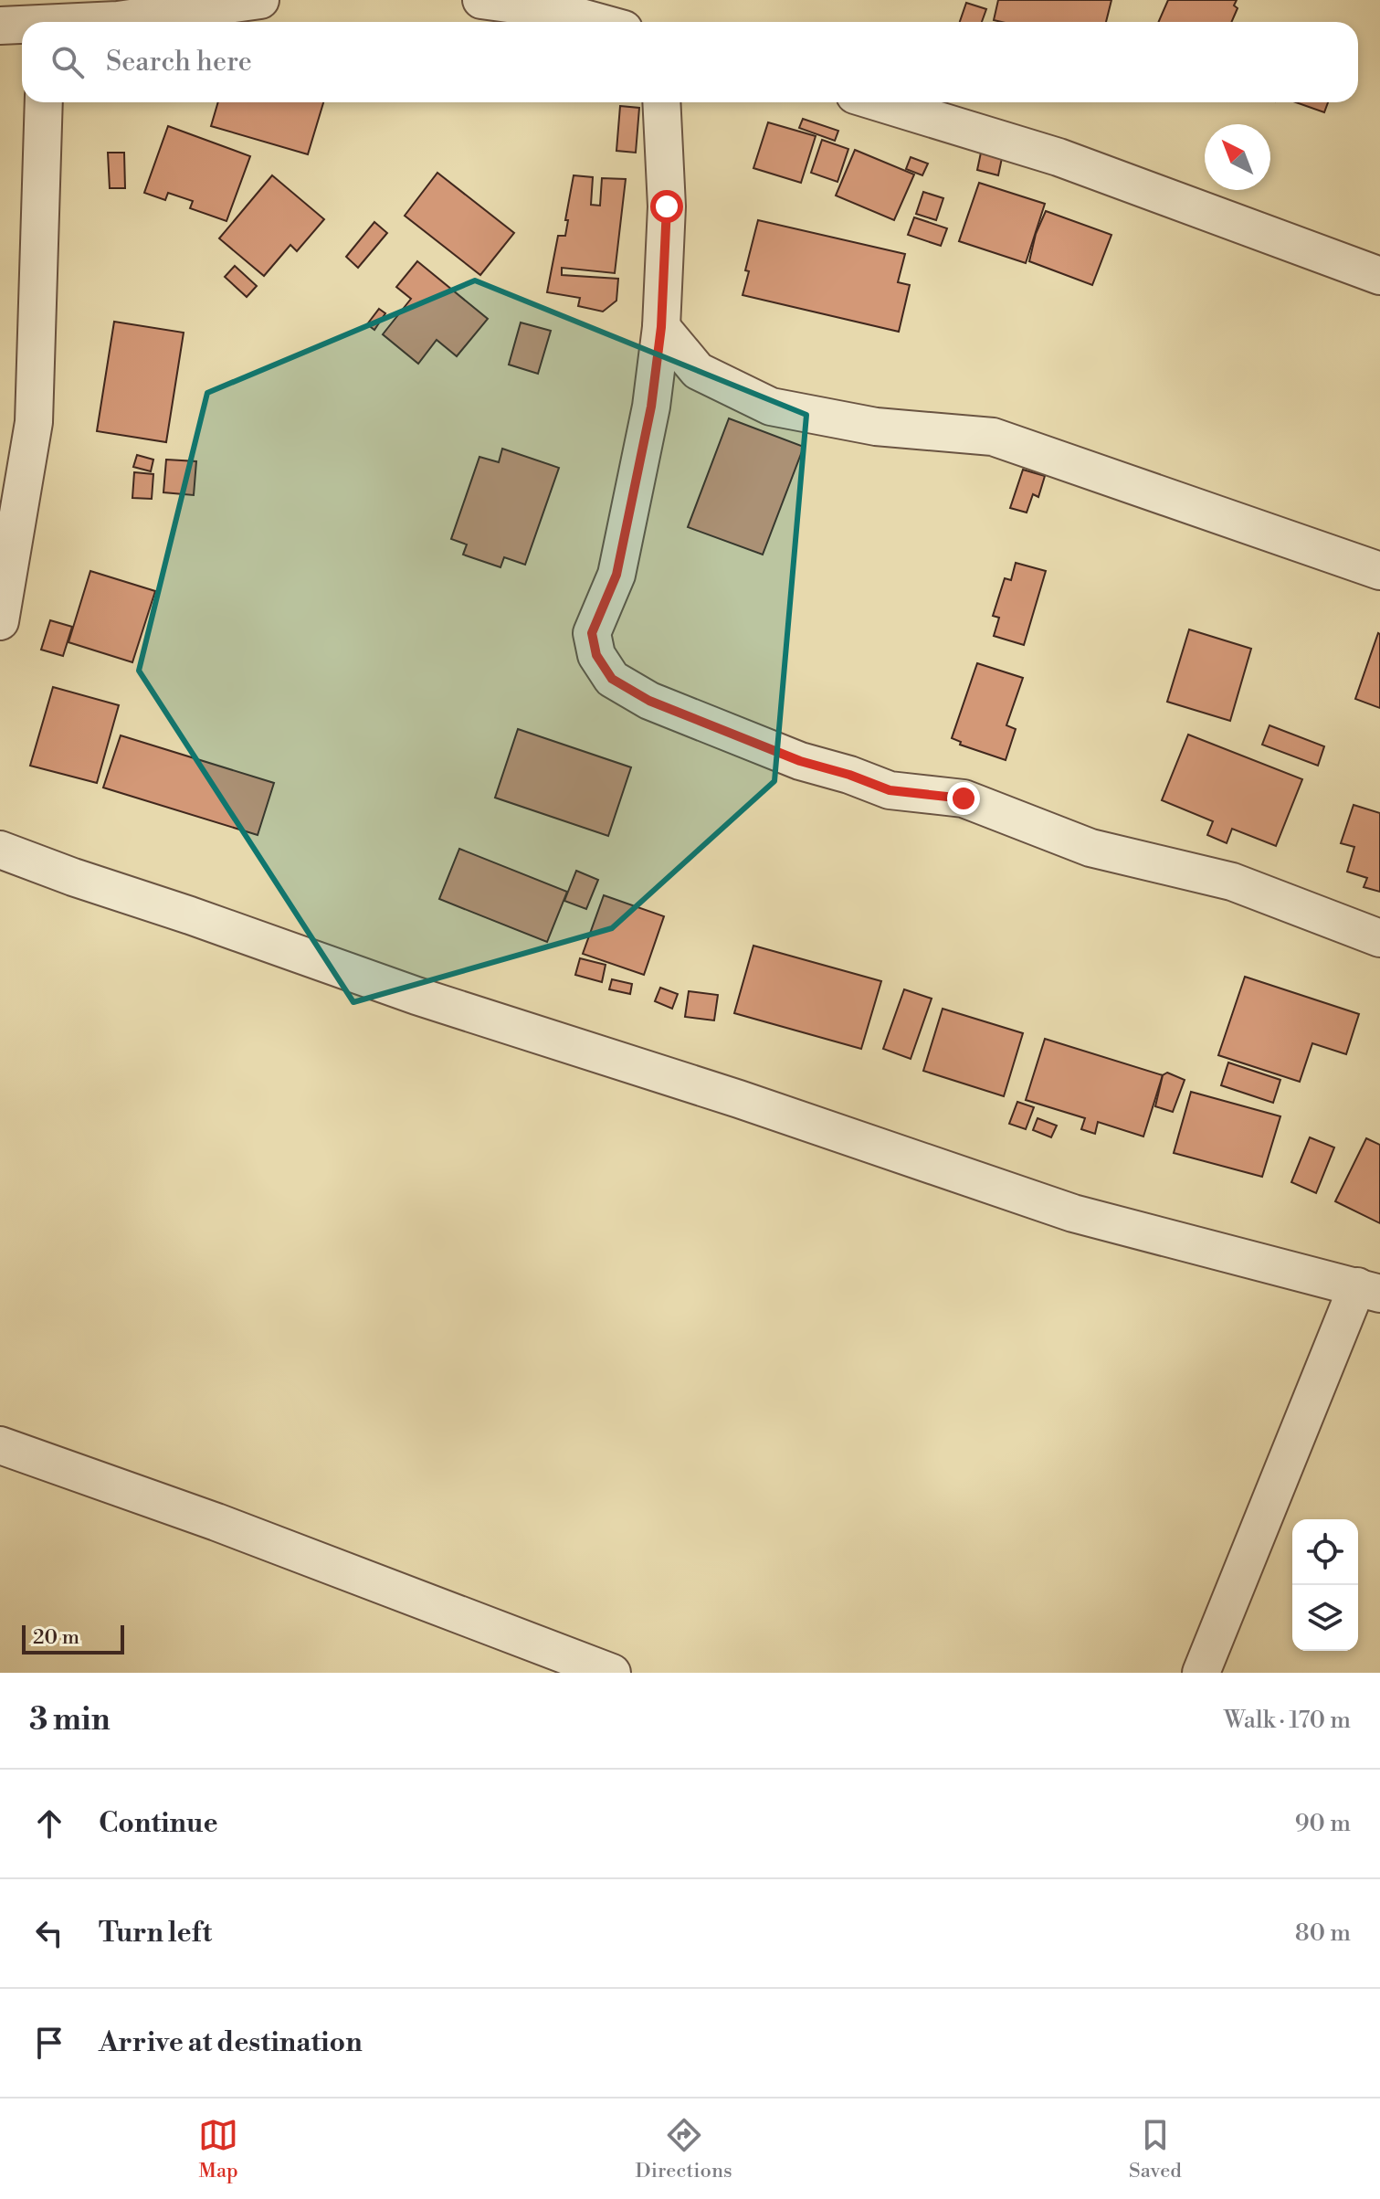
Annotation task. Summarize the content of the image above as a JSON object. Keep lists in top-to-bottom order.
{
  "scale_bar": "20 m",
  "north": "top left",
  "page": {
    "search": "Search here",
    "scale": "20 m",
    "heading": ["3 min", "Walk · 170 m"],
    "list": [
      ["Continue", "90 m"],
      ["Turn left", "80 m"],
      "Arrive at destination"
    ],
    "nav": ["Map", "Directions", "Saved"]
  }
}
